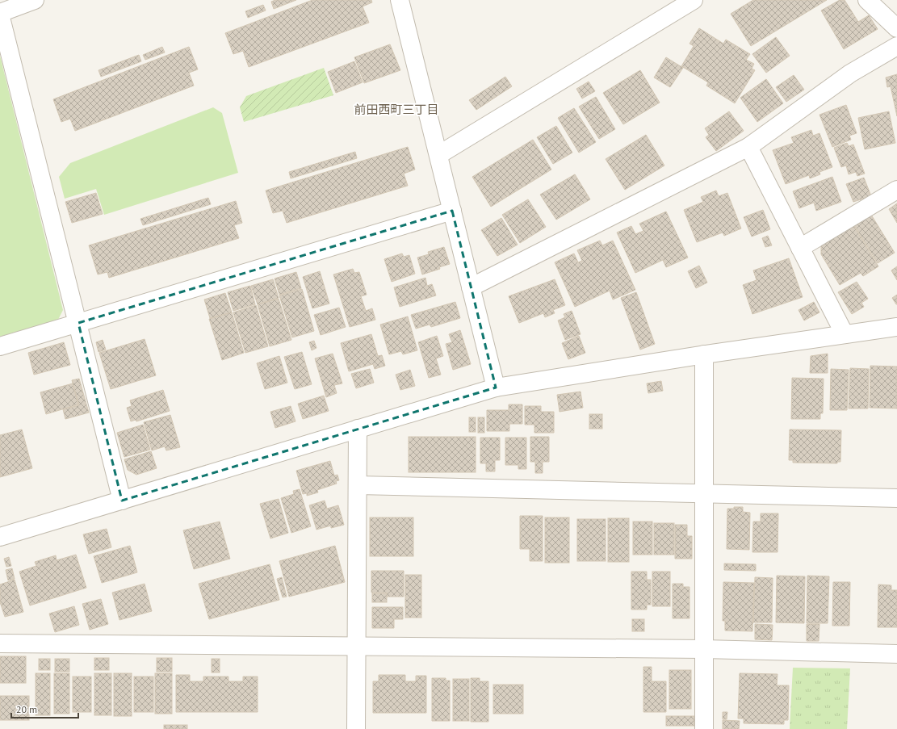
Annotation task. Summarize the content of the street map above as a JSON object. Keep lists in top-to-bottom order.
{
  "districts": ["前田西町三丁目"],
  "scale_bar": "20 m"
}
